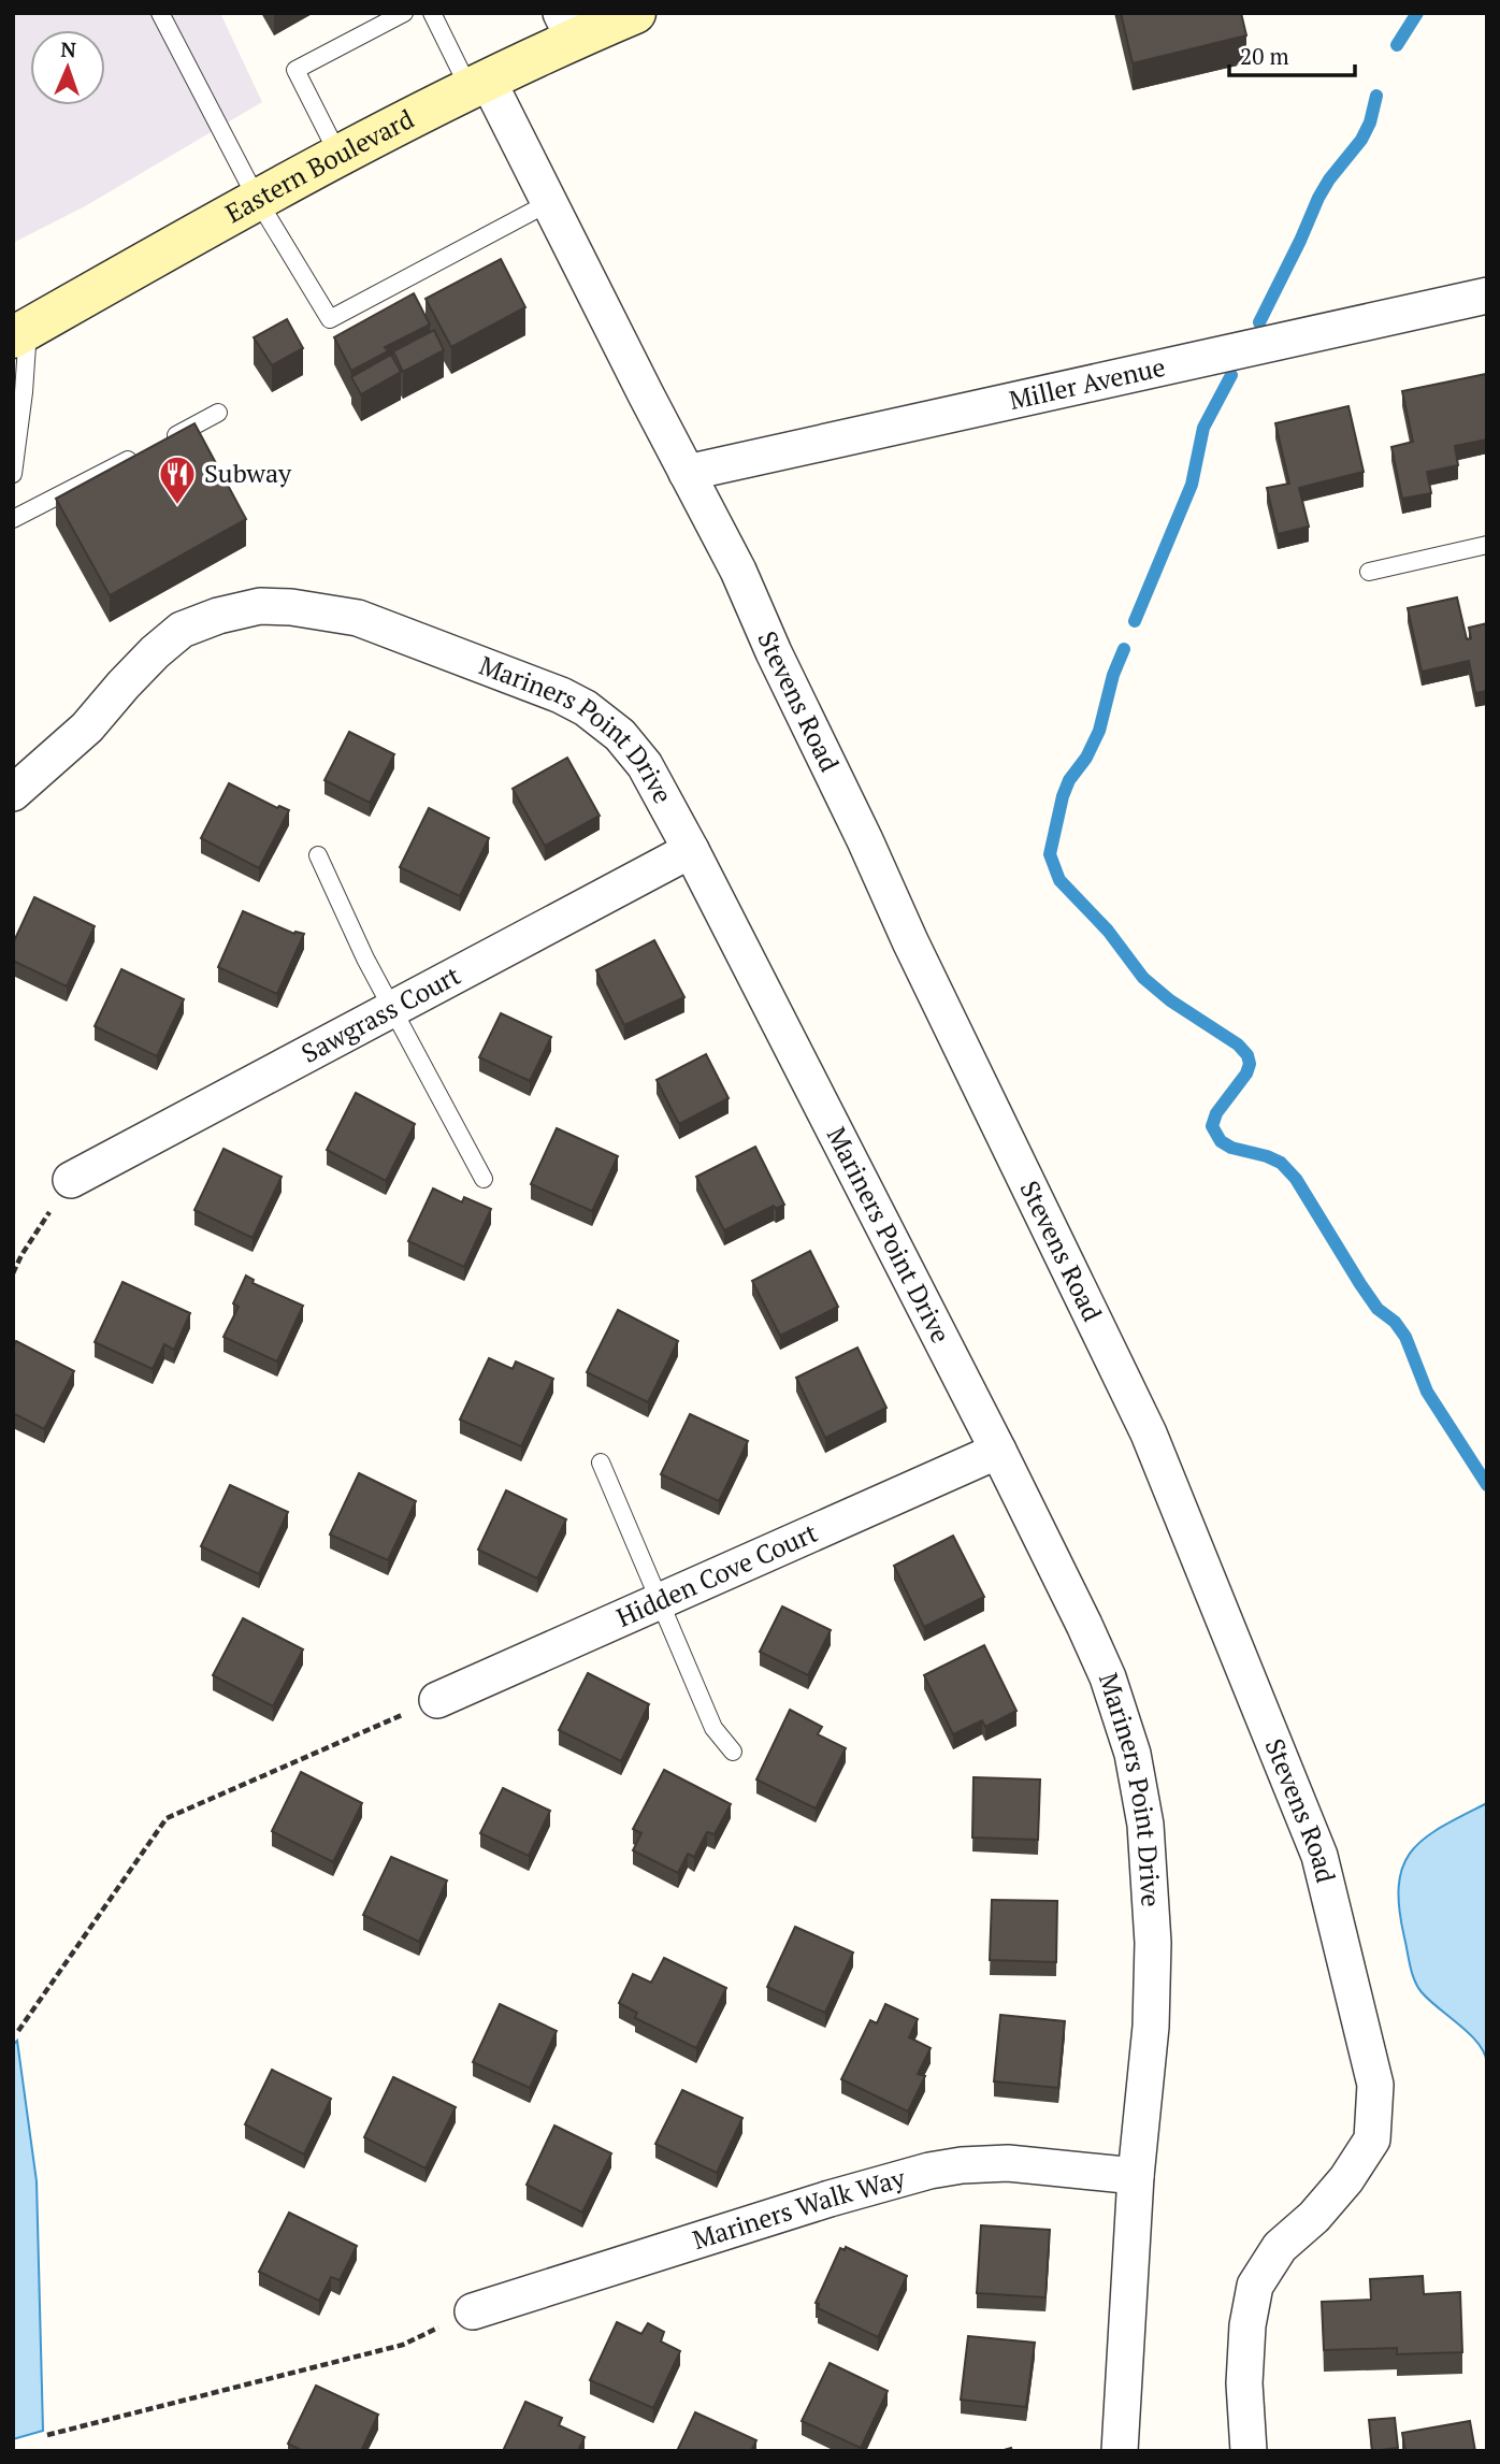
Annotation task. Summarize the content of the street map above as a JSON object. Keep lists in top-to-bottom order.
{
  "streets": {
    "main road": ["Eastern Boulevard"],
    "street": [
      "Miller Avenue",
      "Stevens Road",
      "Mariners Point Drive",
      "Sawgrass Court",
      "Hidden Cove Court",
      "Mariners Walk Way"
    ]
  },
  "crossings": [
    ["Eastern Boulevard", "Stevens Road"],
    ["Miller Avenue", "Stevens Road"],
    ["Mariners Point Drive", "Sawgrass Court"],
    ["Mariners Point Drive", "Hidden Cove Court"],
    ["Mariners Point Drive", "Mariners Walk Way"]
  ],
  "places": {
    "restaurant": ["Subway"]
  },
  "scale_bar": "20 m",
  "north": "top"
}
